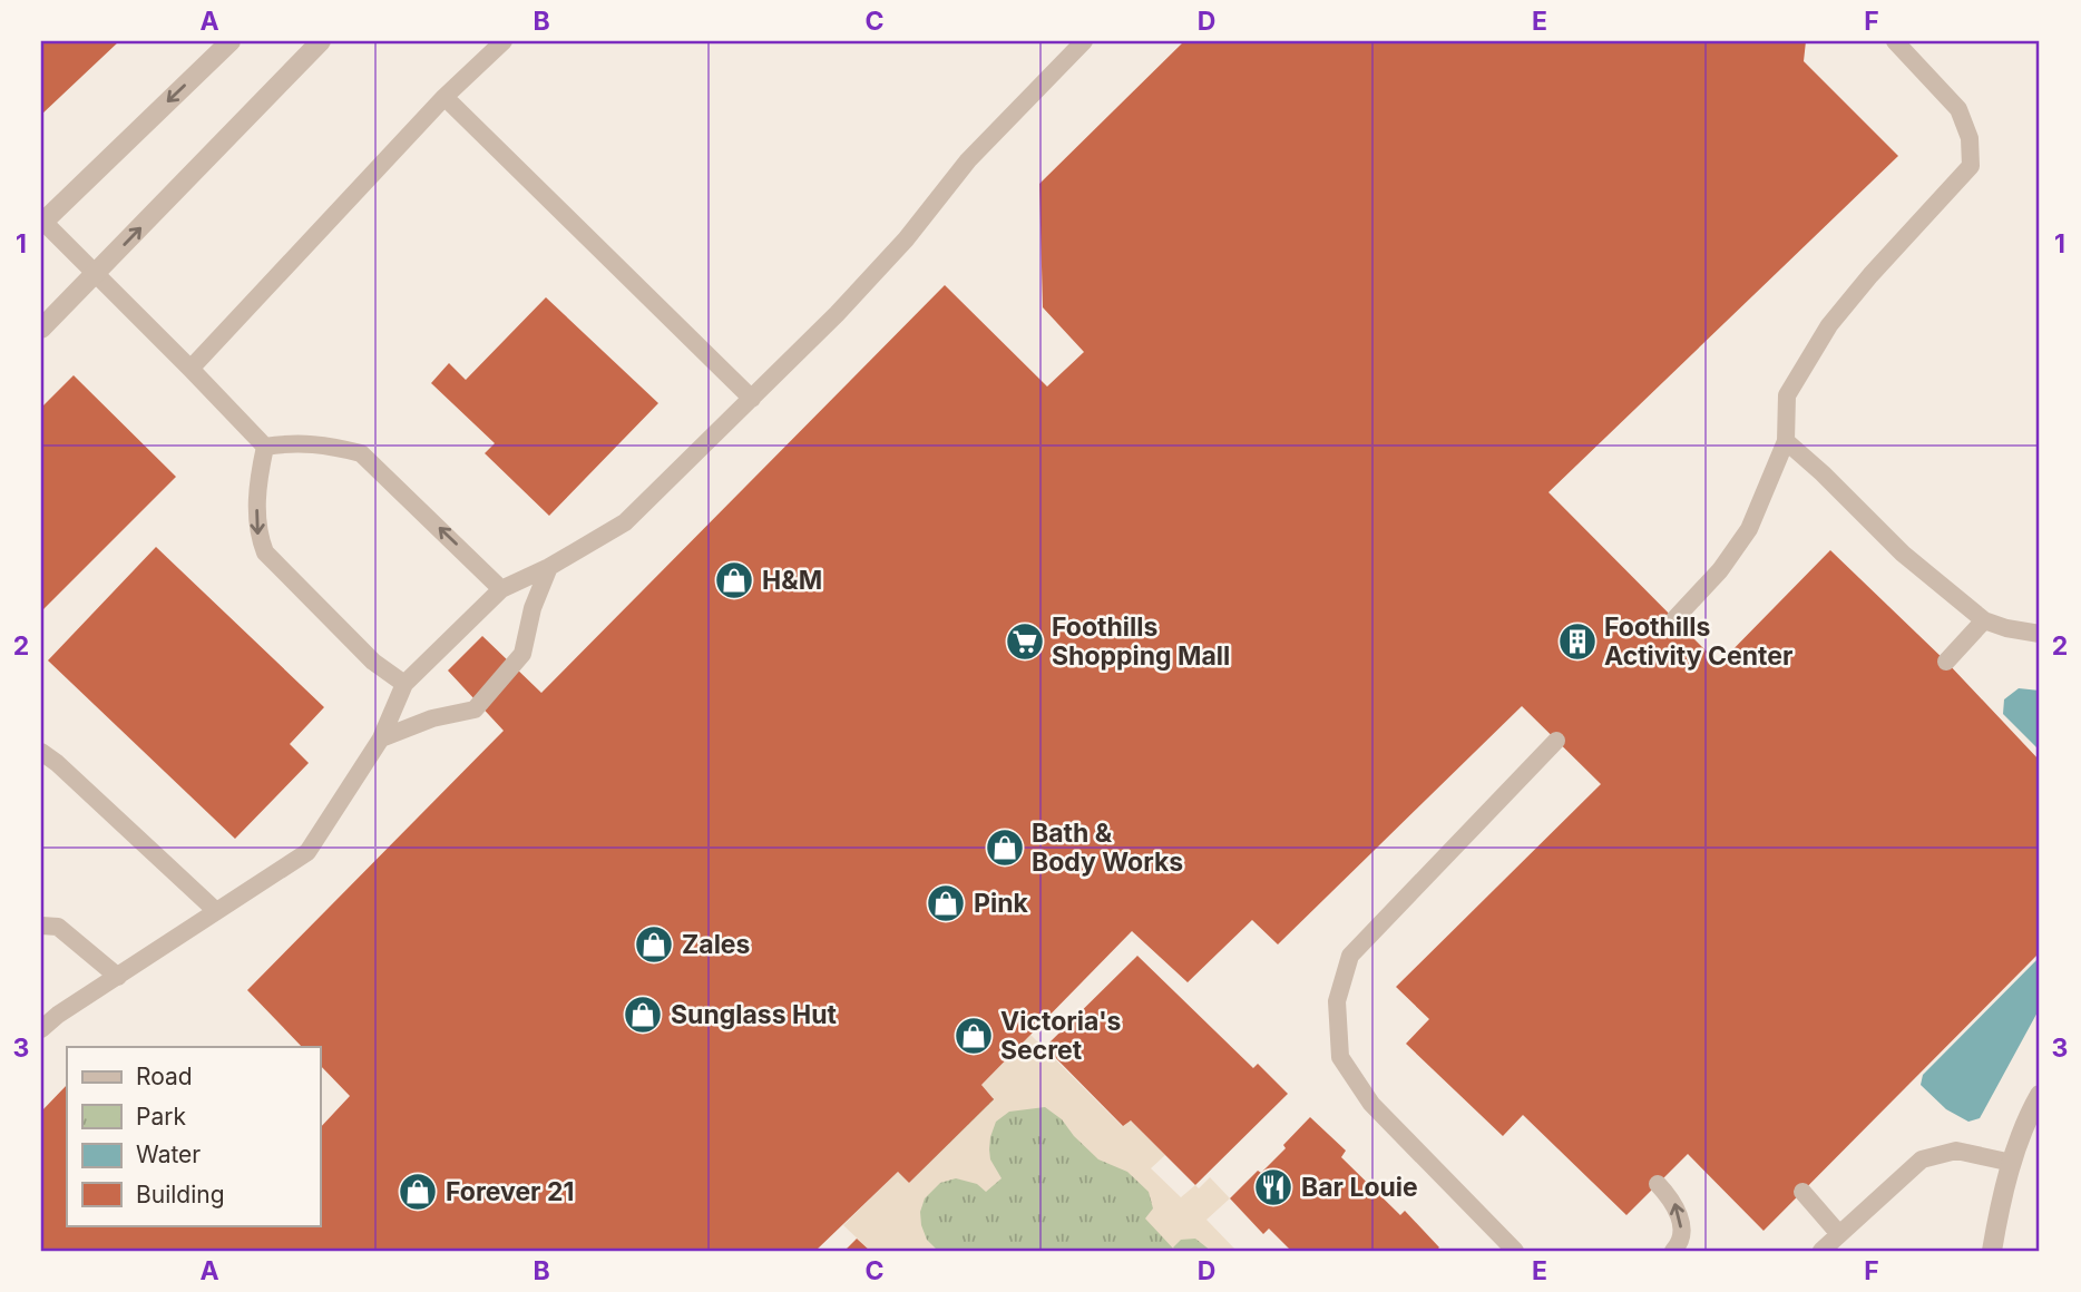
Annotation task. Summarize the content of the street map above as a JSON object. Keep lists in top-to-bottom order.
{
  "places": {
    "shop": [
      "H&M",
      "Bath & Body Works",
      "Pink",
      "Zales",
      "Sunglass Hut",
      "Victoria's Secret",
      "Forever 21"
    ],
    "supermarket": ["Foothills Shopping Mall"],
    "building": ["Foothills Activity Center"],
    "restaurant": ["Bar Louie"]
  },
  "legend": [
    "Road",
    "Park",
    "Water",
    "Building"
  ],
  "grid": {
    "columns": [
      "A",
      "B",
      "C",
      "D",
      "E",
      "F"
    ],
    "rows": ["1", "2", "3"]
  }
}
